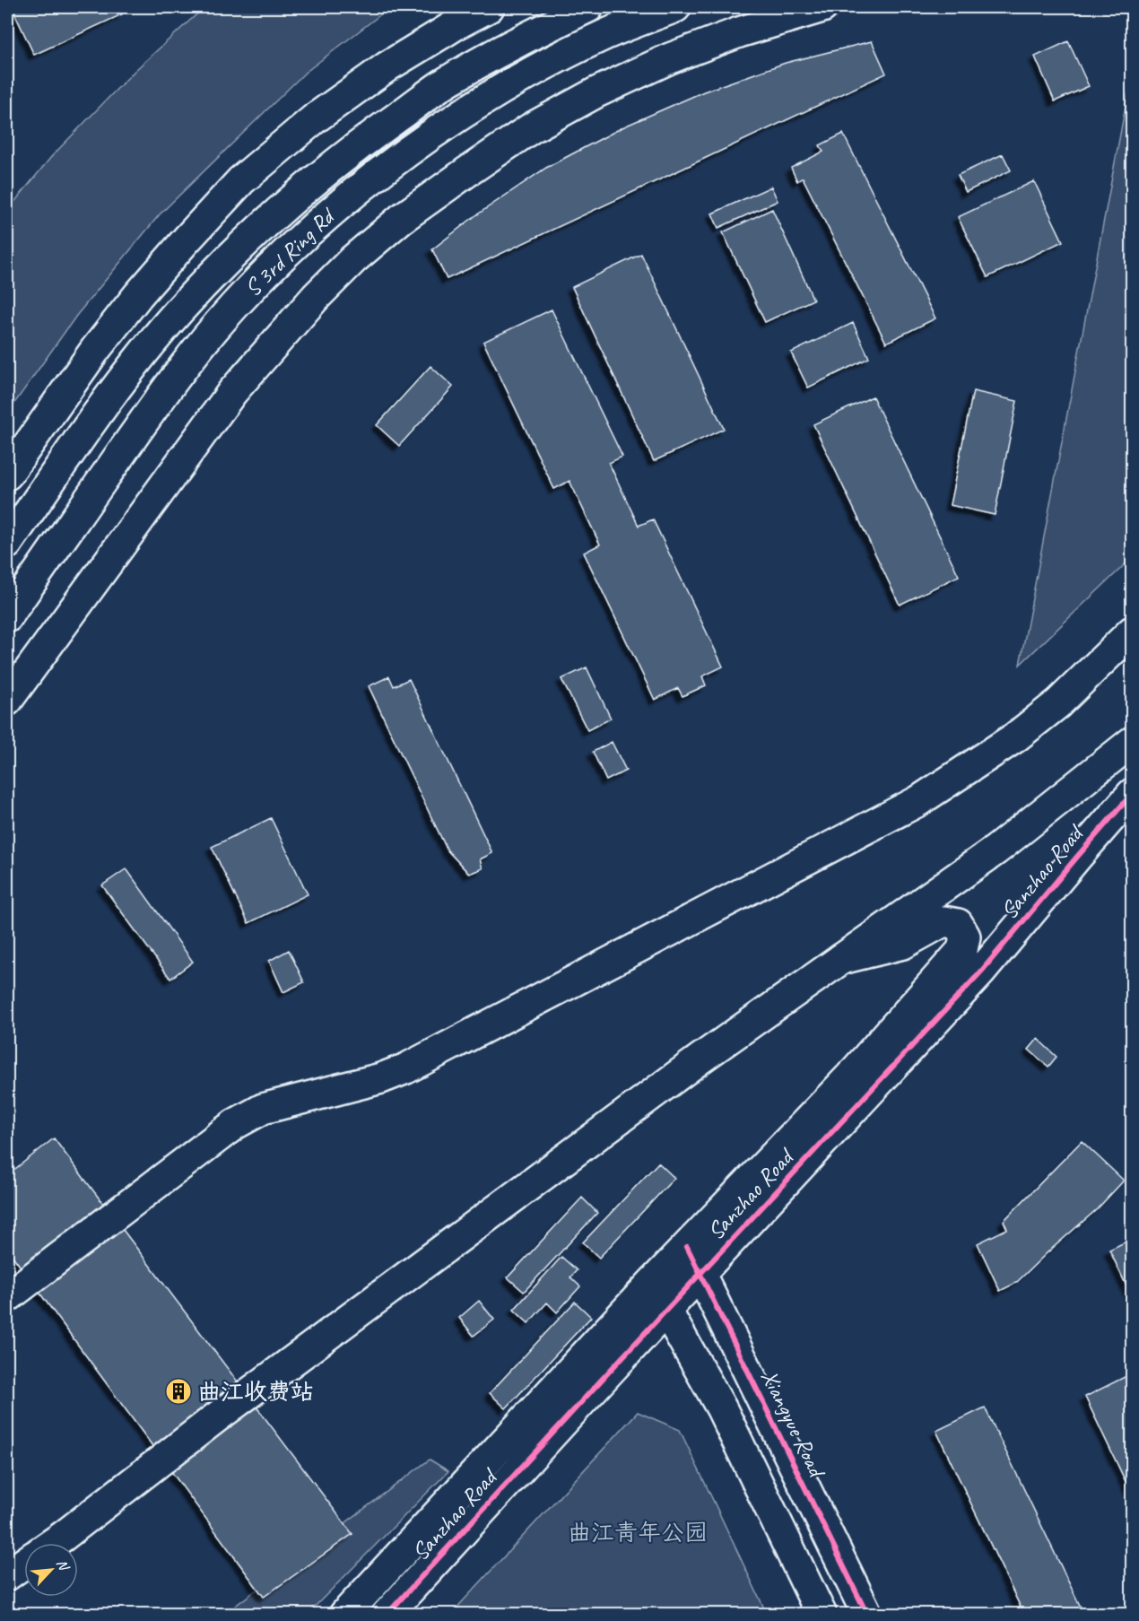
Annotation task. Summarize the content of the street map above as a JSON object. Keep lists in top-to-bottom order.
{
  "streets": {
    "main road": ["S 3rd Ring Rd", "Sanzhao Road", "Xiangyue Road"]
  },
  "crossings": [
    ["Sanzhao Road", "Xiangyue Road"]
  ],
  "parks": ["曲江青年公园"],
  "places": {
    "building": ["曲江收费站"]
  },
  "north": "top right"
}
